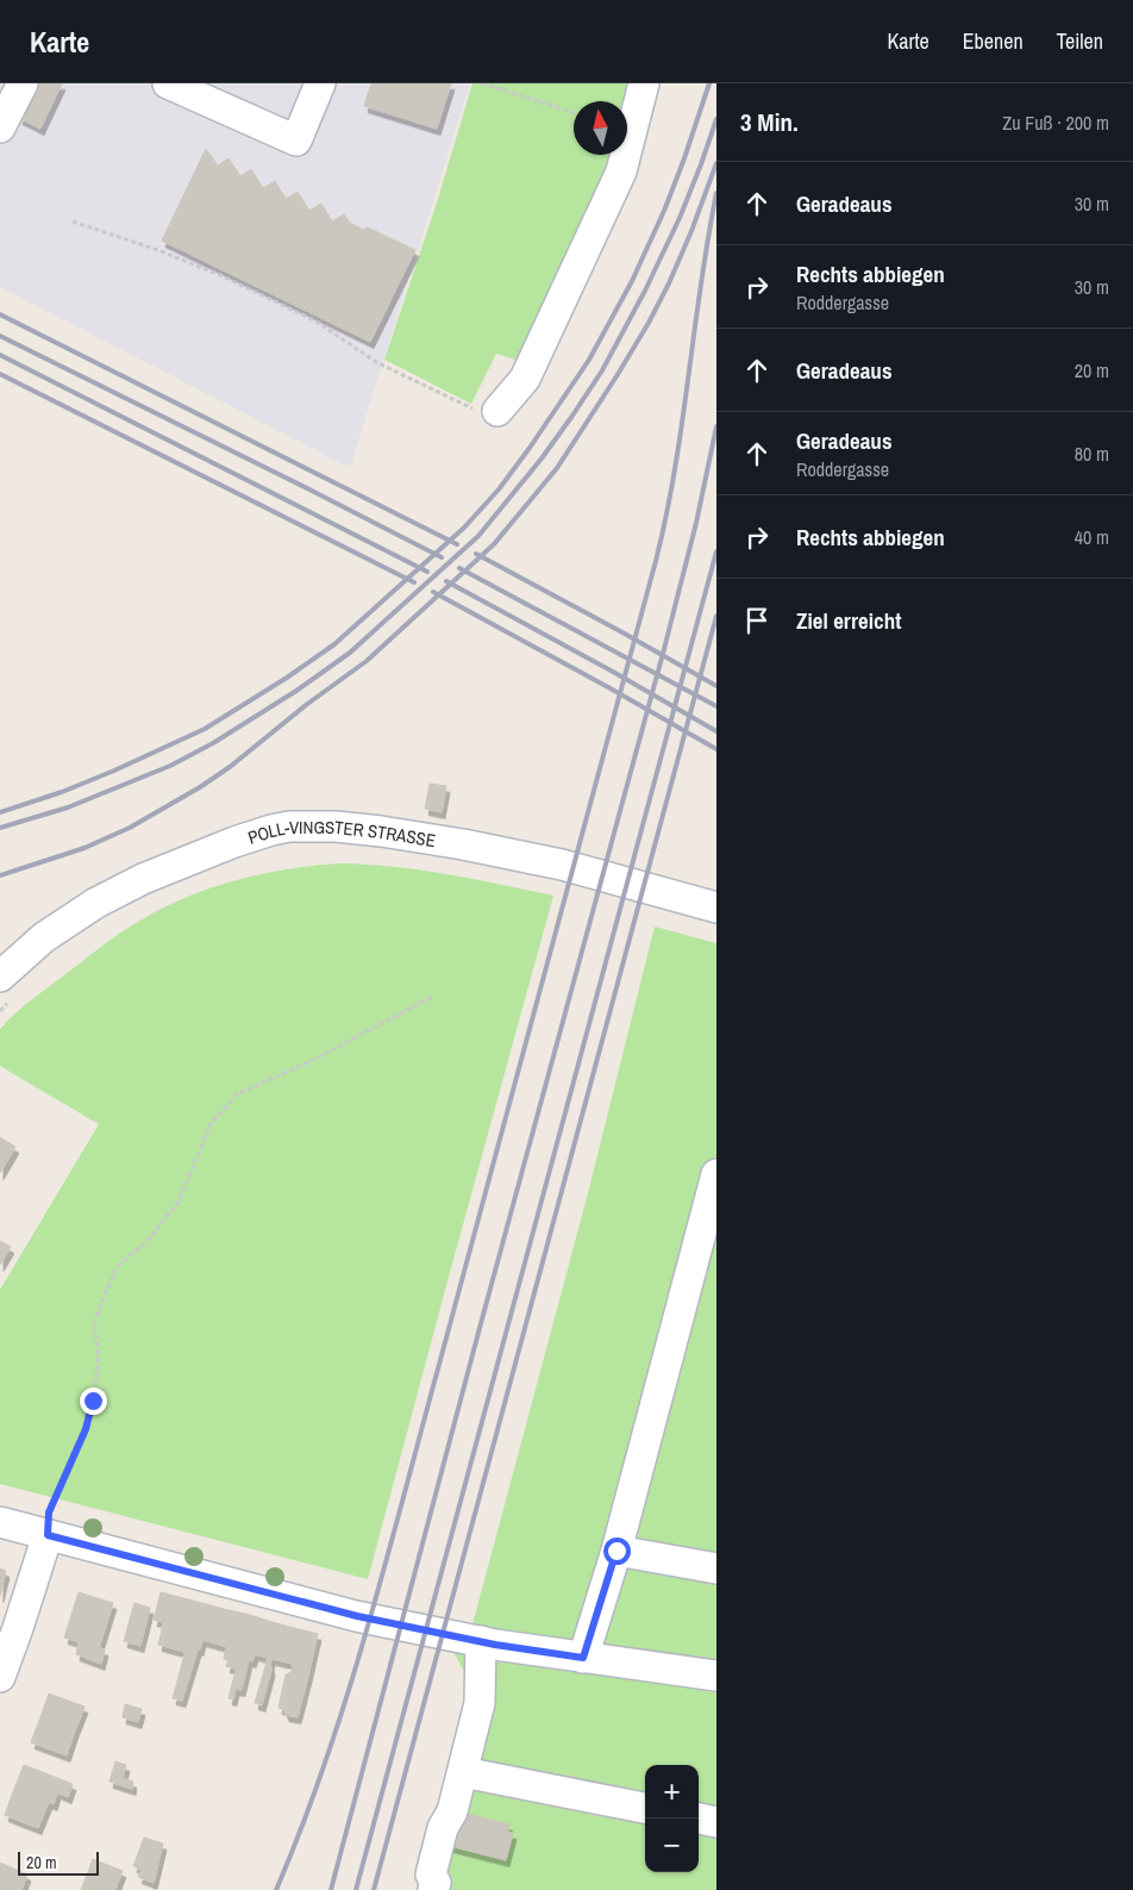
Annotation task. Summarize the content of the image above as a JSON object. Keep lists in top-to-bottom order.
{
  "streets": {
    "street": ["POLL-VINGSTER STRASSE"]
  },
  "scale_bar": "20 m",
  "north": "top",
  "page": {
    "header": "Karte",
    "nav": ["Karte", "Ebenen", "Teilen"],
    "heading": ["3 Min.", "Zu Fuß · 200 m"],
    "list": [
      ["Geradeaus", "30 m"],
      ["Rechts abbiegen", "Roddergasse", "30 m"],
      ["Geradeaus", "20 m"],
      ["Geradeaus", "Roddergasse", "80 m"],
      ["Rechts abbiegen", "40 m"],
      "Ziel erreicht"
    ],
    "map_buttons": ["+", "−"],
    "scale": "20 m"
  }
}
